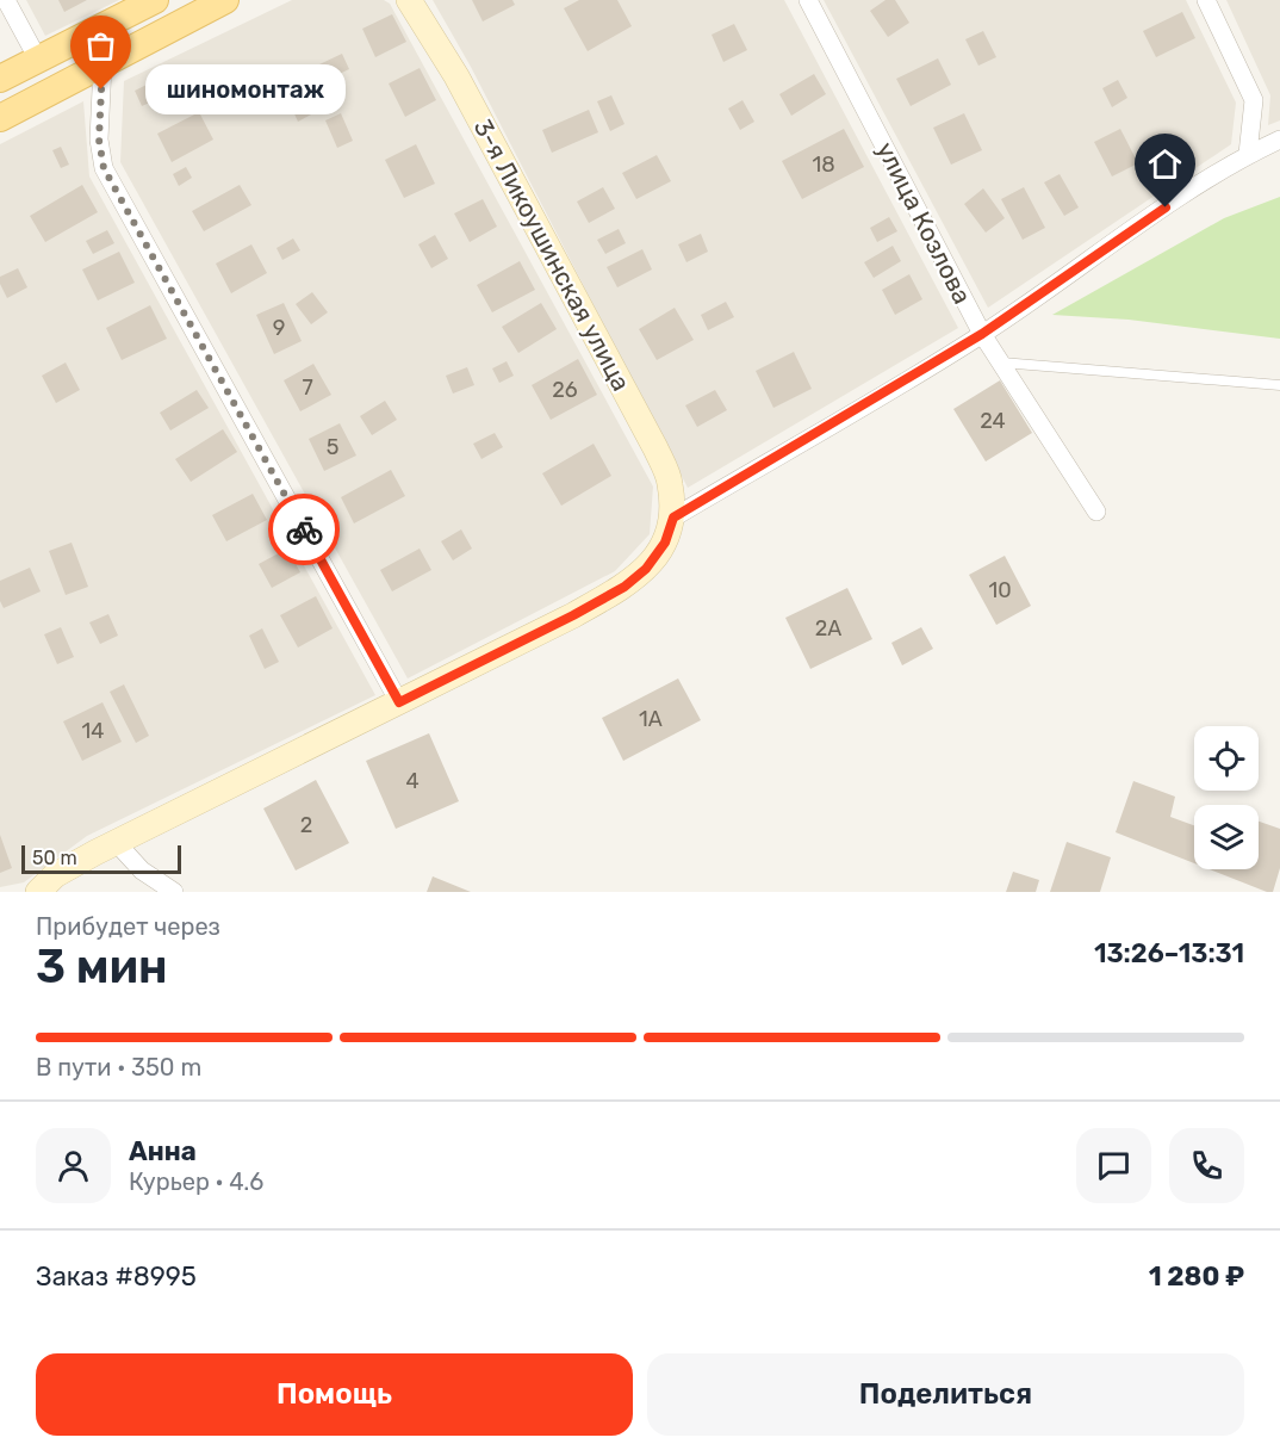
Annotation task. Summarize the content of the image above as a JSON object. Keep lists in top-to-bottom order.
{
  "streets": {
    "street": ["улица Козлова", "3-я Ликоушинская улица"]
  },
  "places": ["шиномонтаж"],
  "house_numbers": [
    "18",
    "9",
    "7",
    "26",
    "24",
    "5",
    "10",
    "2А",
    "1А",
    "14",
    "4",
    "2"
  ],
  "scale_bar": "50 m",
  "page": {
    "bubble": "шиномонтаж",
    "scale": "50 m",
    "heading": ["3 мин", "Прибудет через", "13:26–13:31"],
    "panel": [
      "Анна",
      "Курьер · 4.6",
      "Заказ #8995",
      "1 280 ₽"
    ],
    "bar": "В пути · 350 m",
    "buttons": ["Помощь", "Поделиться"]
  }
}
